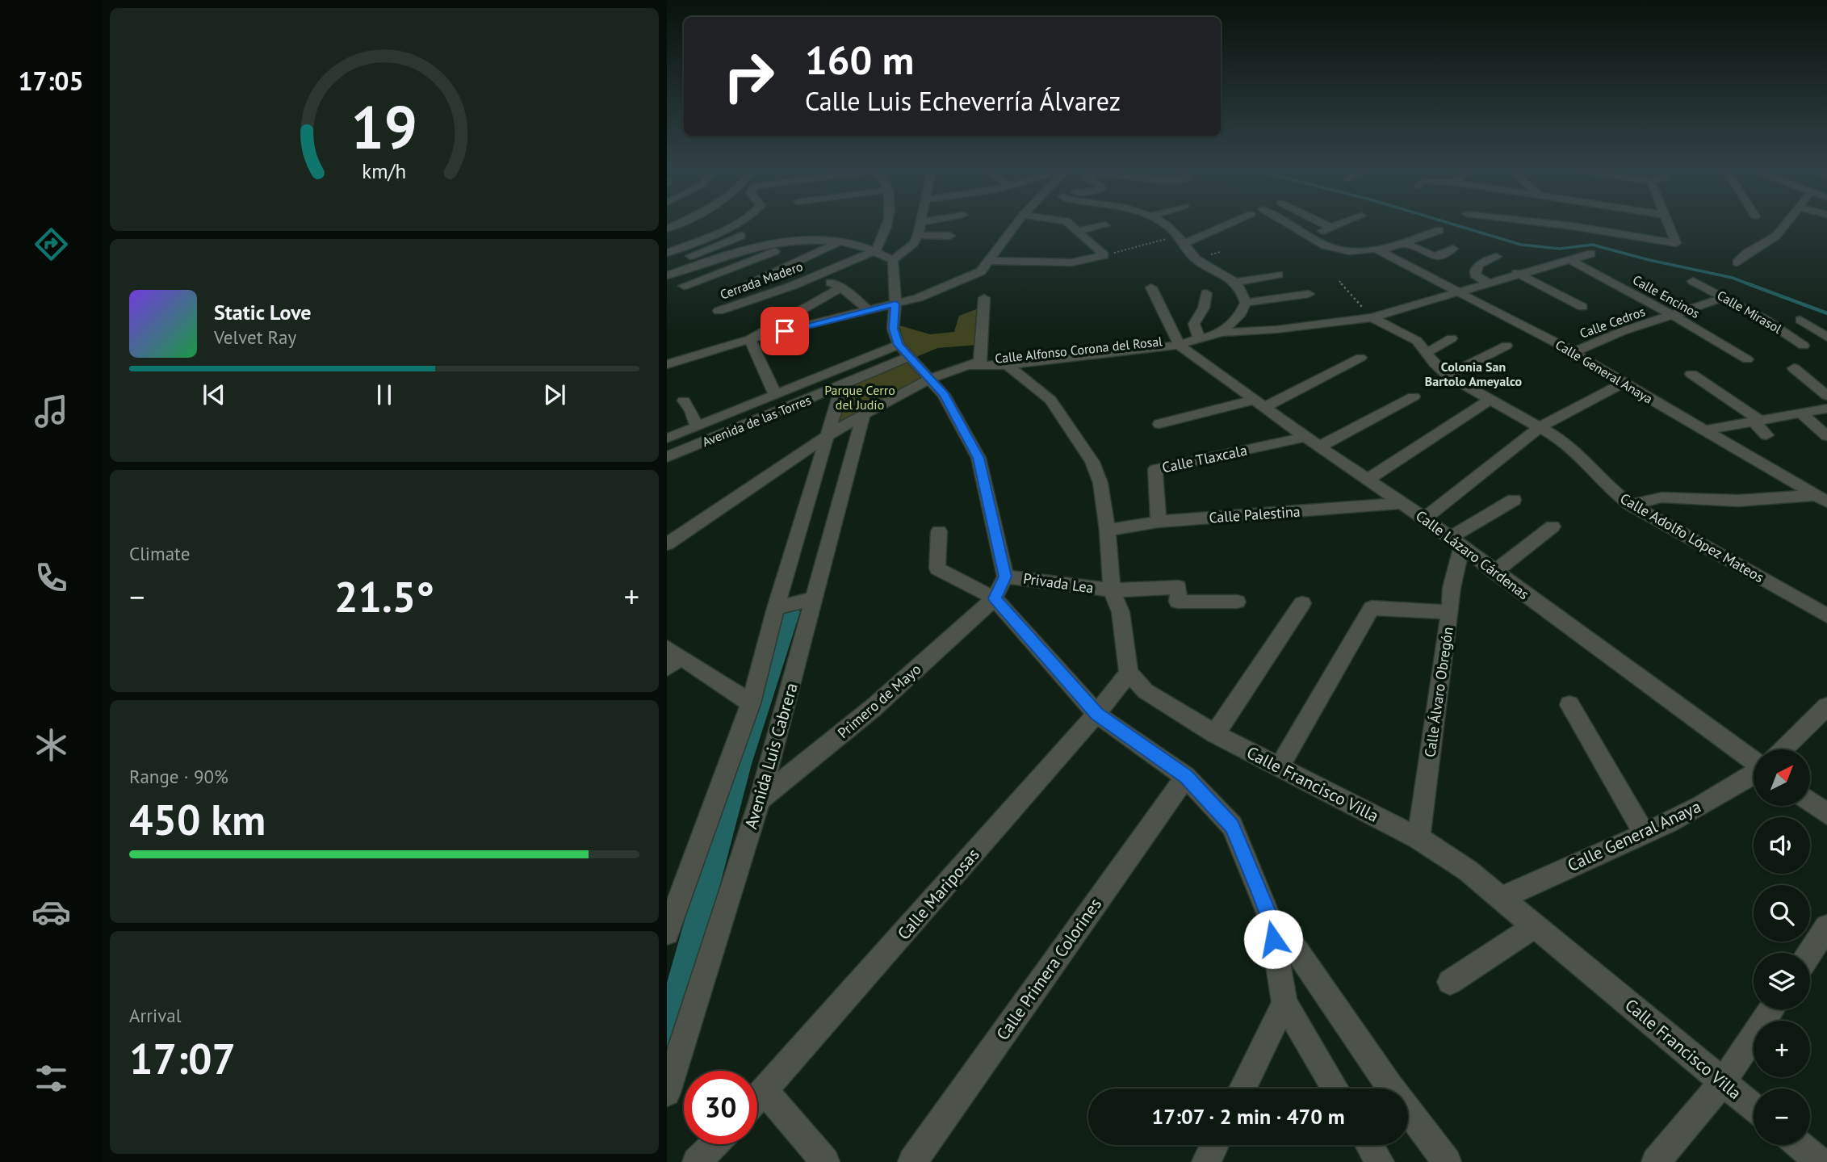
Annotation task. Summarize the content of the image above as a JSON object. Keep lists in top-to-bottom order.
{
  "streets": {
    "street": [
      "Cerrada Madero",
      "Calle Encinos",
      "Calle Mirasol",
      "Calle Cedros",
      "Calle Alfonso Corona del Rosal",
      "Calle General Anaya",
      "Avenida de las Torres",
      "Calle Tlaxcala",
      "Calle Palestina",
      "Calle Adolfo López Mateos",
      "Calle Lázaro Cárdenas",
      "Privada Lea",
      "Calle Álvaro Obregón",
      "Primero de Mayo",
      "Avenida Luis Cabrera",
      "Calle Francisco Villa",
      "Calle Mariposas",
      "Calle Primera Colorines"
    ]
  },
  "crossings": [
    ["Calle Encinos", "Calle Cedros"],
    ["Calle Mirasol", "Calle Cedros"],
    ["Calle Cedros", "Calle General Anaya"],
    ["Calle Alfonso Corona del Rosal", "Calle Lázaro Cárdenas"],
    ["Calle Alfonso Corona del Rosal", "Avenida Luis Cabrera"],
    ["Calle General Anaya", "Calle Francisco Villa"],
    ["Calle Tlaxcala", "Calle Palestina"],
    ["Calle Tlaxcala", "Calle Lázaro Cárdenas"],
    ["Calle Palestina", "Calle Lázaro Cárdenas"],
    ["Calle Lázaro Cárdenas", "Calle Álvaro Obregón"],
    ["Calle Álvaro Obregón", "Calle Francisco Villa"],
    ["Primero de Mayo", "Avenida Luis Cabrera"],
    ["Calle Francisco Villa", "Calle Mariposas"]
  ],
  "districts": ["Colonia San Bartolo Ameyalco"],
  "parks": ["Parque Cerro del Judío"],
  "north": "top right",
  "page": {
    "tabs": "17:05",
    "turn": ["160 m", "Calle Luis Echeverría Álvarez"],
    "song": ["Static Love", "Velvet Ray"],
    "tile": [
      "Climate",
      ["Range · 90%", "450 km"],
      ["Arrival", "17:07"]
    ],
    "heat": ["−", "21.5°", "+"],
    "map_buttons": ["+", "−"],
    "limit": "30",
    "trip": "17:07 · 2 min · 470 m",
    "gauge": ["19", "km/h"]
  }
}
